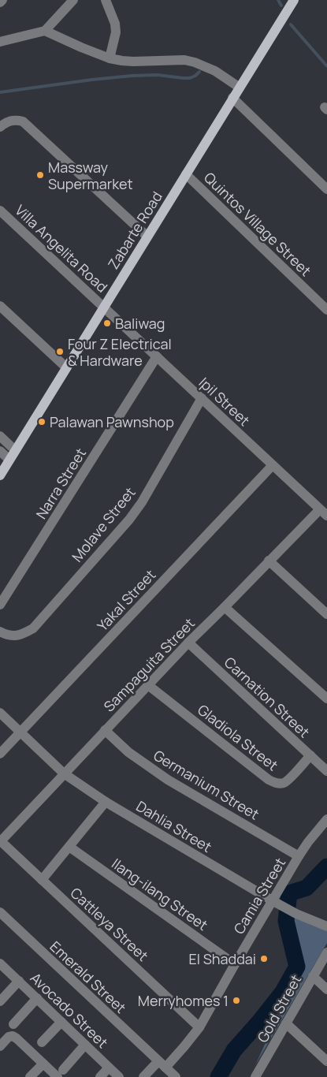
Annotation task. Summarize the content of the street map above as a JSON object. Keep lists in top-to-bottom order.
{
  "streets": {
    "main road": ["Zabarte Road"],
    "street": [
      "Quintos Village Street",
      "Villa Angelita Road",
      "Ipil Street",
      "Narra Street",
      "Molave Street",
      "Yakal Street",
      "Sampaguita Street",
      "Carnation Street",
      "Gladiola Street",
      "Germanium Street",
      "Dahlia Street",
      "Ilang-ilang Street",
      "Camia Street",
      "Cattleya Street",
      "Emerald Street",
      "Gold Street",
      "Avocado Street"
    ]
  },
  "crossings": [
    ["Quintos Village Street", "Zabarte Road"],
    ["Zabarte Road", "Villa Angelita Road"],
    ["Zabarte Road", "Ipil Street"],
    ["Villa Angelita Road", "Ipil Street"],
    ["Ipil Street", "Narra Street"],
    ["Ipil Street", "Molave Street"],
    ["Ipil Street", "Yakal Street"],
    ["Ipil Street", "Sampaguita Street"],
    ["Yakal Street", "Dahlia Street"],
    ["Sampaguita Street", "Carnation Street"],
    ["Sampaguita Street", "Gladiola Street"],
    ["Sampaguita Street", "Germanium Street"],
    ["Sampaguita Street", "Dahlia Street"],
    ["Sampaguita Street", "Cattleya Street"],
    ["Carnation Street", "Gladiola Street"],
    ["Germanium Street", "Camia Street"],
    ["Dahlia Street", "Camia Street"],
    ["Ilang-ilang Street", "Camia Street"],
    ["Camia Street", "Cattleya Street"],
    ["Camia Street", "Emerald Street"]
  ],
  "places": [
    "Massway Supermarket",
    "Baliwag",
    "Four Z Electrical & Hardware",
    "Palawan Pawnshop",
    "El Shaddai",
    "Merryhomes 1"
  ]
}
